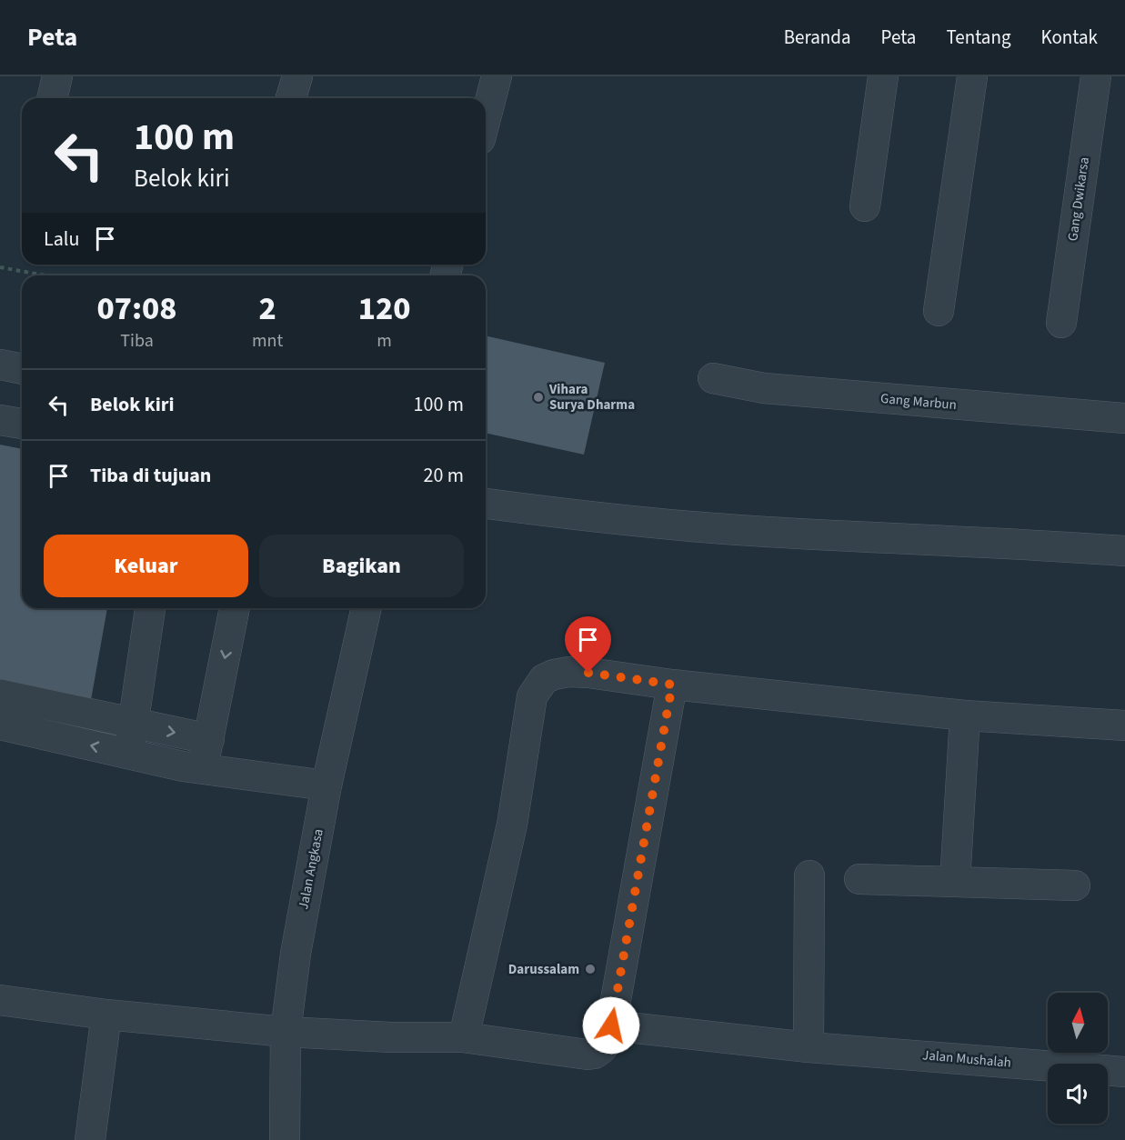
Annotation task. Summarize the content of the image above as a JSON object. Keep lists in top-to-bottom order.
{
  "streets": {
    "street": [
      "Gang Dwikarsa",
      "Gang Marbun",
      "Jalan Angkasa",
      "Jalan Mushalah"
    ]
  },
  "places": ["Vihara Surya Dharma", "Darussalam"],
  "north": "top",
  "page": {
    "header": "Peta",
    "nav": [
      "Beranda",
      "Peta",
      "Tentang",
      "Kontak"
    ],
    "turn": ["100 m", "Belok kiri"],
    "then": "Lalu",
    "eta": [
      "07:08",
      "Tiba",
      "2",
      "mnt",
      "120",
      "m"
    ],
    "list": [
      {
        "name": "Belok kiri",
        "value": "100 m"
      },
      {
        "name": "Tiba di tujuan",
        "value": "20 m"
      }
    ],
    "buttons": ["Keluar", "Bagikan"]
  }
}
